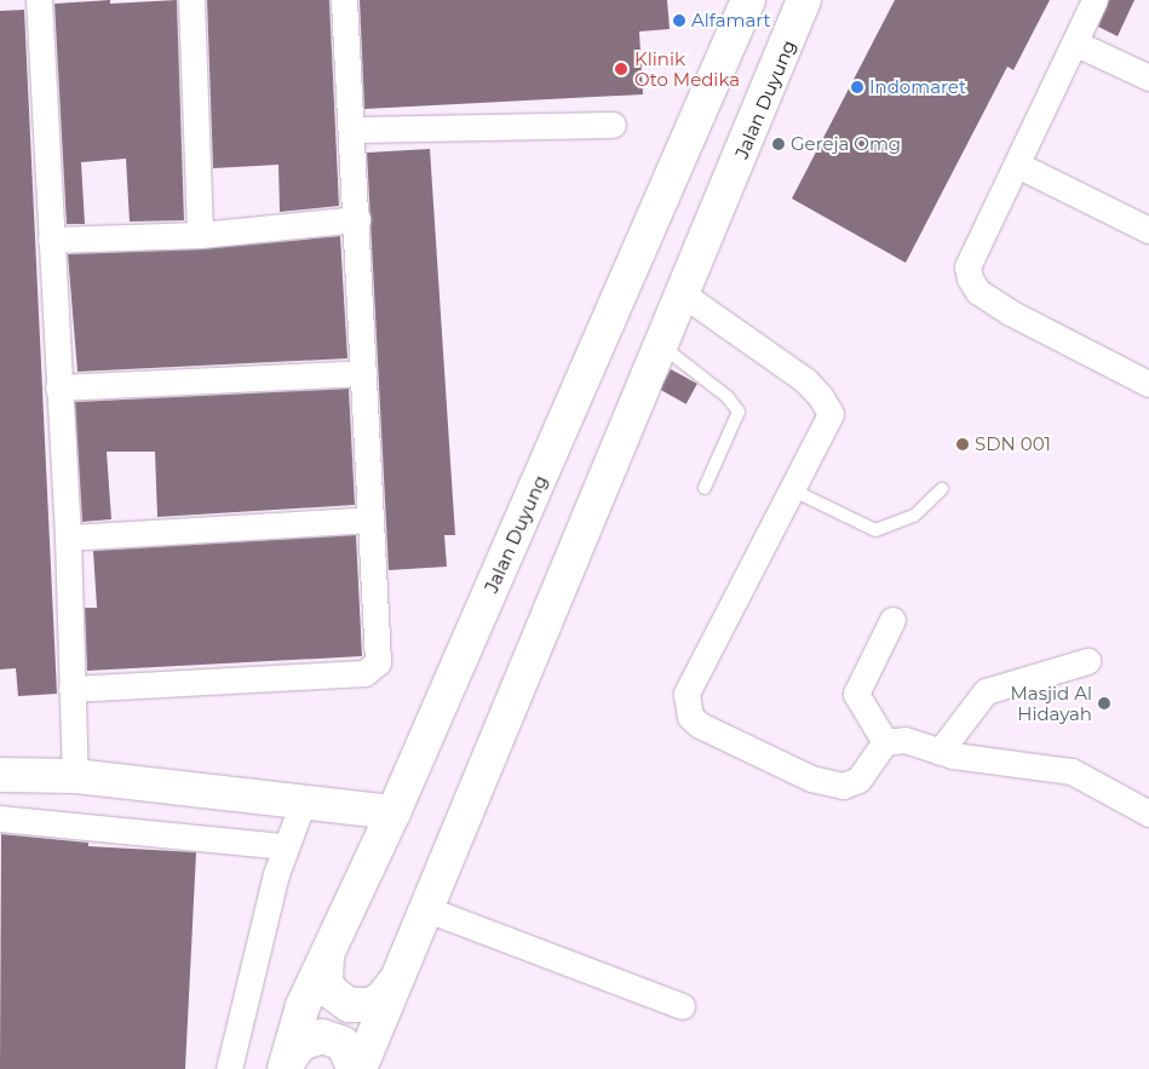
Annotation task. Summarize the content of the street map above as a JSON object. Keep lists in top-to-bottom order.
{
  "streets": {
    "main road": ["Jalan Duyung"]
  },
  "places": [
    "Alfamart",
    "Klinik Oto Medika",
    "Indomaret",
    "Gereja Omg",
    "SDN 001",
    "Masjid Al Hidayah"
  ]
}
